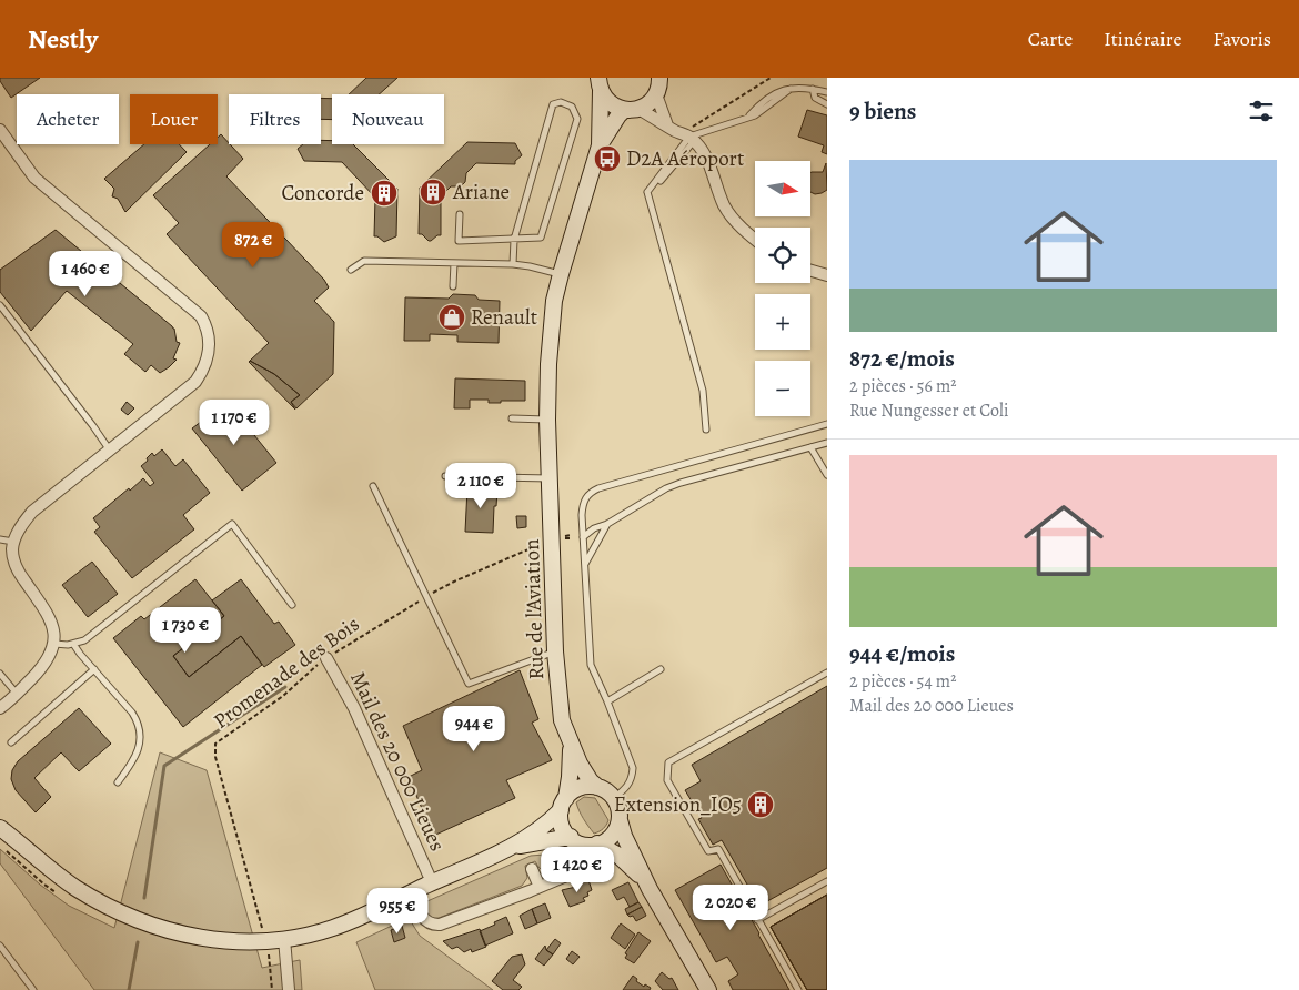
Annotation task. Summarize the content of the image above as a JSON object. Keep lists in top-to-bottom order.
{
  "streets": {
    "street": ["Rue de l'Aviation", "Mail des 20 000 Lieues"],
    "path": ["Promenade des Bois"]
  },
  "crossings": [
    ["Rue de l'Aviation", "Promenade des Bois"],
    ["Promenade des Bois", "Mail des 20 000 Lieues"]
  ],
  "places": {
    "bus stop": ["D2A Aéroport"],
    "building": ["Ariane", "Concorde", "Extension_IO5"],
    "shop": ["Renault"]
  },
  "north": "right",
  "page": {
    "header": "Nestly",
    "nav": ["Carte", "Itinéraire", "Favoris"],
    "heading": "9 biens",
    "chip": [
      "Acheter",
      "Louer",
      "Filtres",
      "Nouveau"
    ],
    "list": [
      {
        "name": "872 €/mois",
        "note": "2 pièces · 56 m² · Rue Nungesser et Coli"
      },
      {
        "name": "944 €/mois",
        "note": "2 pièces · 54 m² · Mail des 20 000 Lieues"
      }
    ],
    "map_buttons": ["+", "−"],
    "price": [
      "872 €",
      "1 460 €",
      "1 170 €",
      "2 110 €",
      "1 730 €",
      "944 €",
      "1 420 €",
      "2 020 €",
      "955 €"
    ]
  }
}
